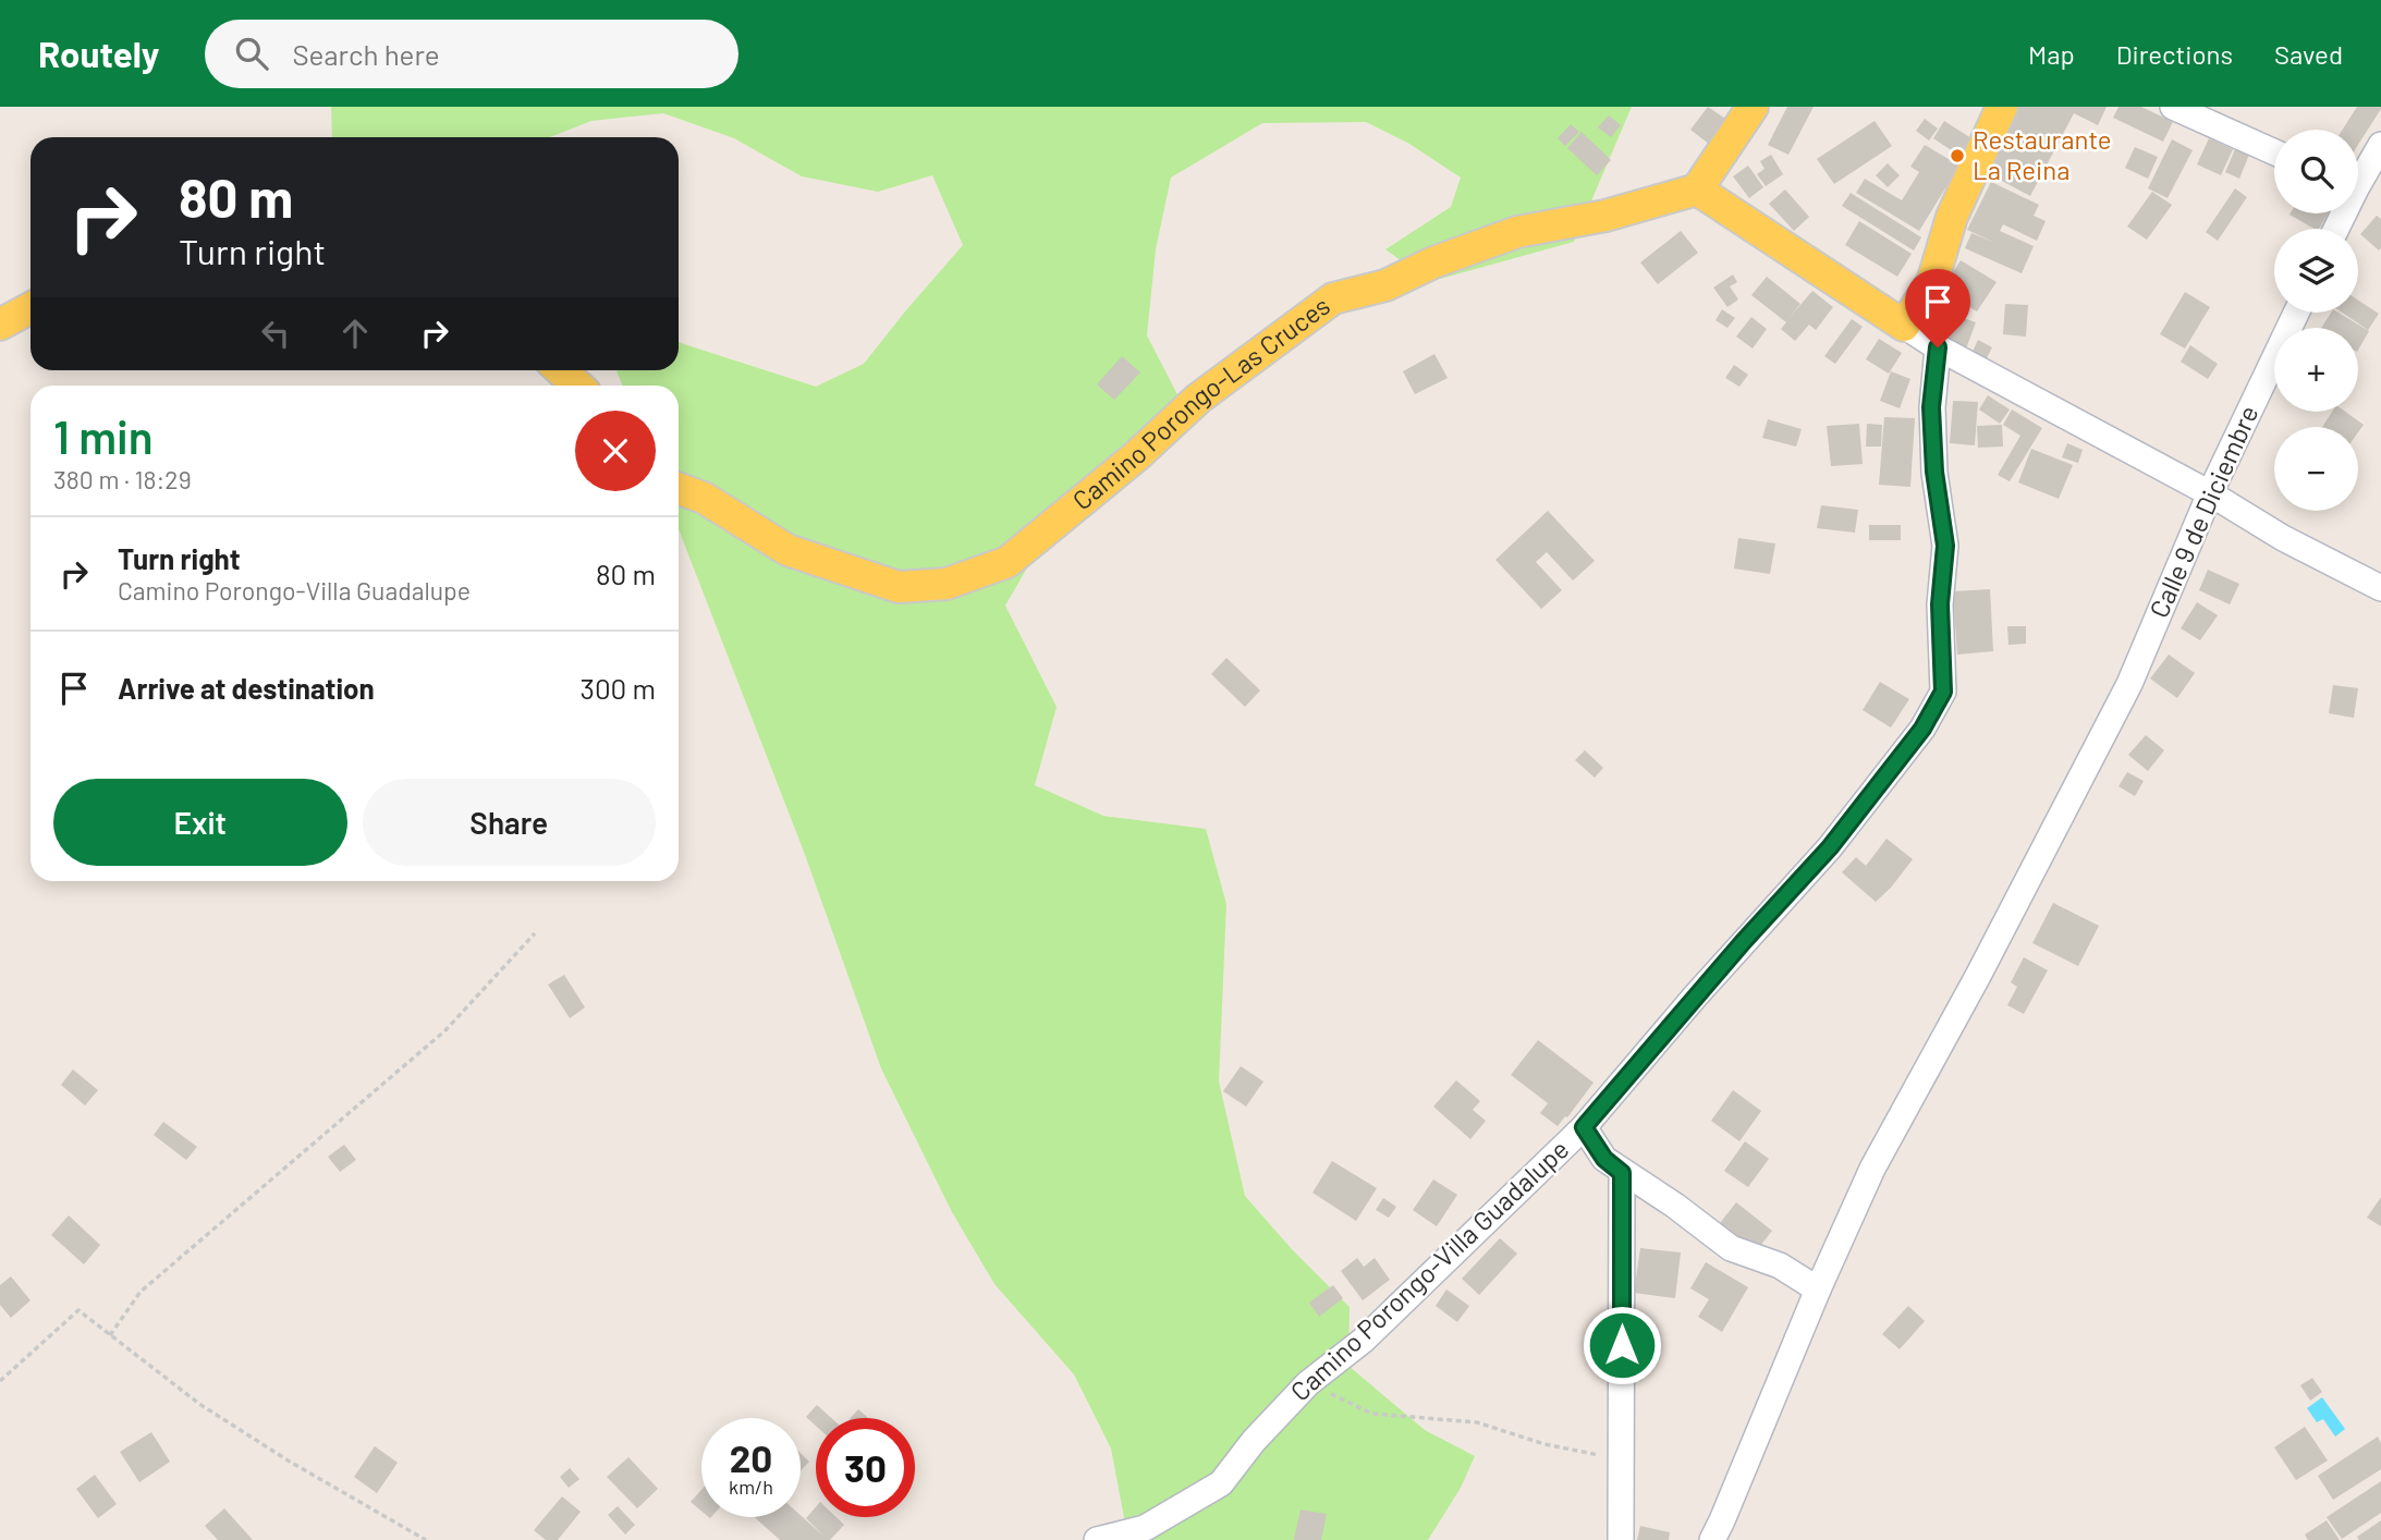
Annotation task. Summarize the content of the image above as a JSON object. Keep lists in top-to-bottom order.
{
  "streets": {
    "main road": ["Camino Porongo-Las Cruces"],
    "street": ["Calle 9 de Diciembre", "Camino Porongo-Villa Guadalupe"]
  },
  "places": ["Restaurante La Reina"],
  "page": {
    "header": "Routely",
    "search": "Search here",
    "nav": ["Map", "Directions", "Saved"],
    "map_buttons": ["+", "−"],
    "turn": ["80 m", "Turn right"],
    "heading": ["1 min", "380 m · 18:29"],
    "list": [
      {
        "name": "Turn right",
        "note": "Camino Porongo-Villa Guadalupe",
        "value": "80 m"
      },
      {
        "name": "Arrive at destination",
        "value": "300 m"
      }
    ],
    "buttons": ["Exit", "Share"],
    "speed": "20 km/h",
    "limit": "30"
  }
}
